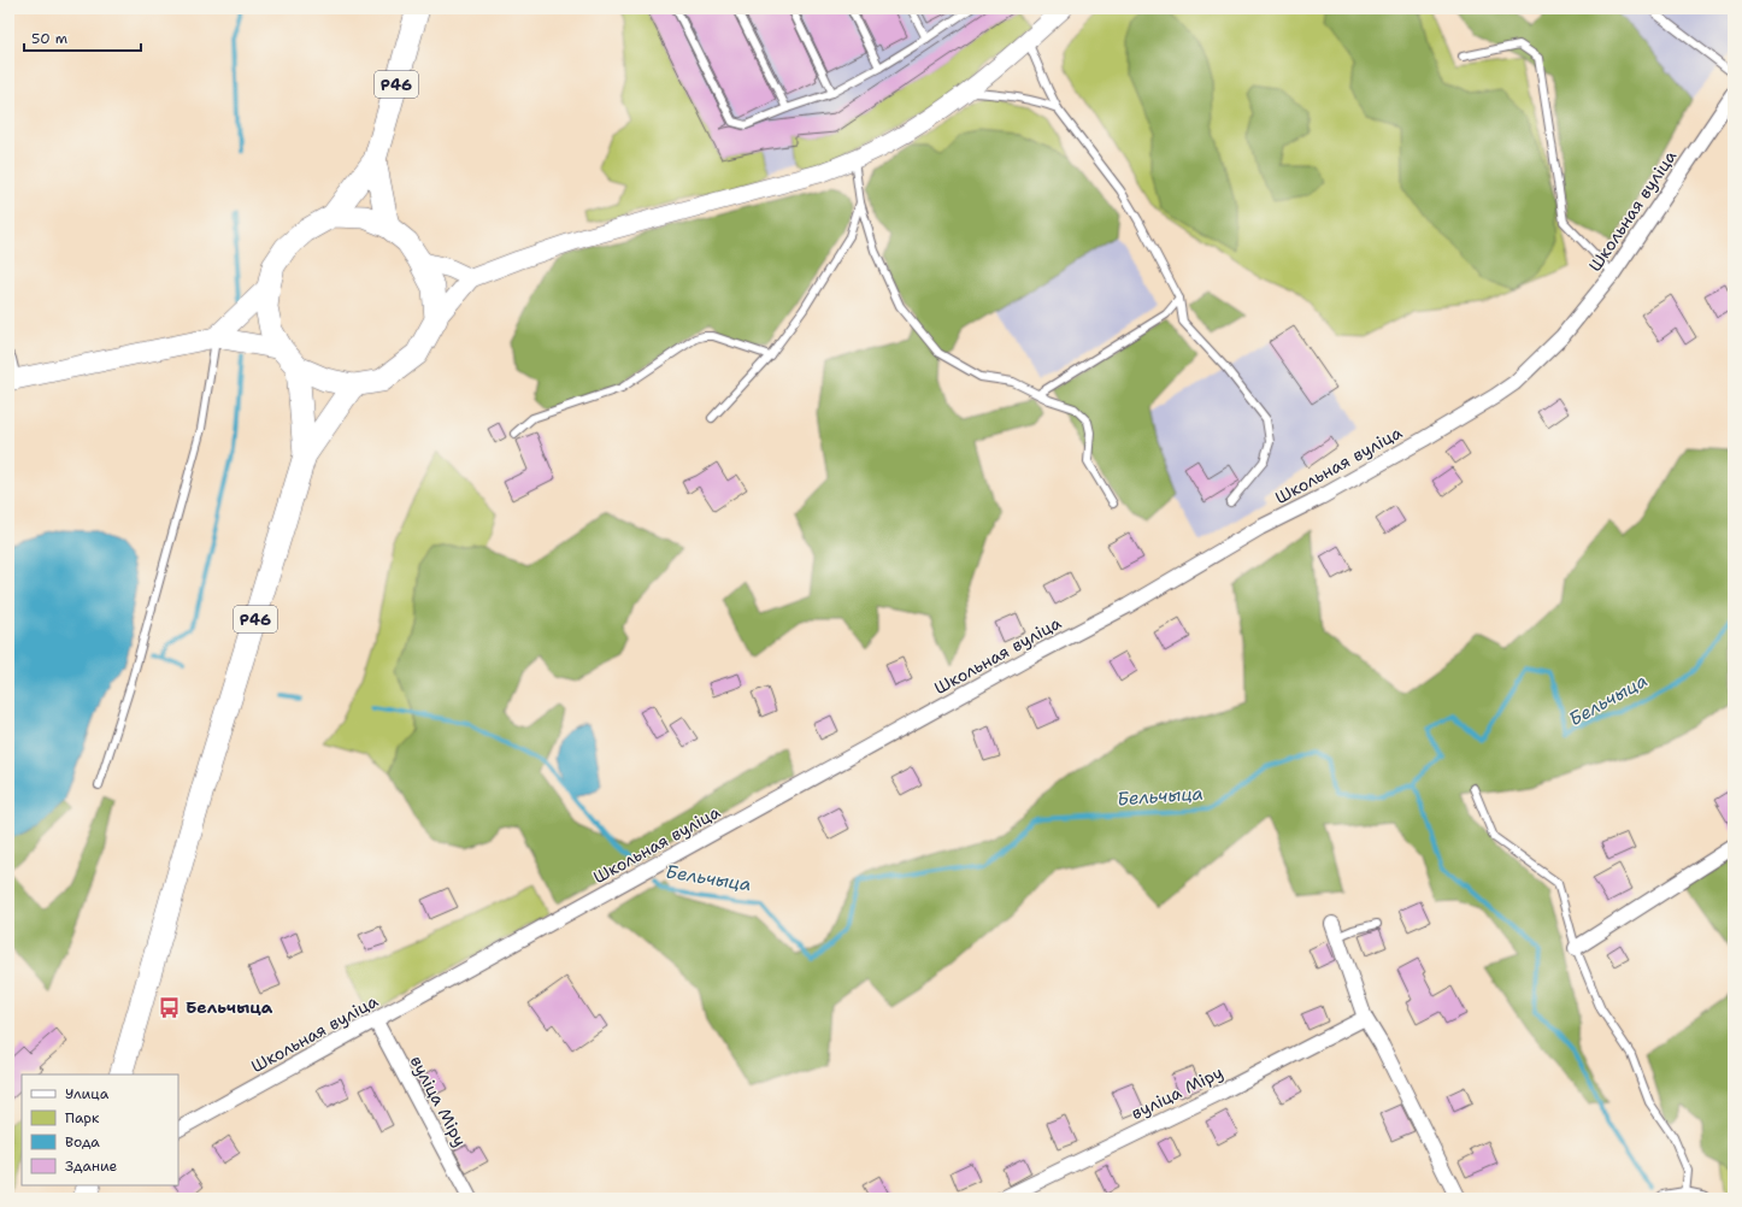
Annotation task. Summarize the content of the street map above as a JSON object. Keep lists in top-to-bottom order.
{
  "streets": {
    "main road": ["Р46"],
    "street": ["Школьная вуліца", "вуліца Міру"]
  },
  "crossings": [
    ["Школьная вуліца", "вуліца Міру"]
  ],
  "water": ["Бельчыца"],
  "places": {
    "bus stop": ["Бельчыца"]
  },
  "legend": [
    "Улица",
    "Парк",
    "Вода",
    "Здание"
  ],
  "scale_bar": "50 m"
}
